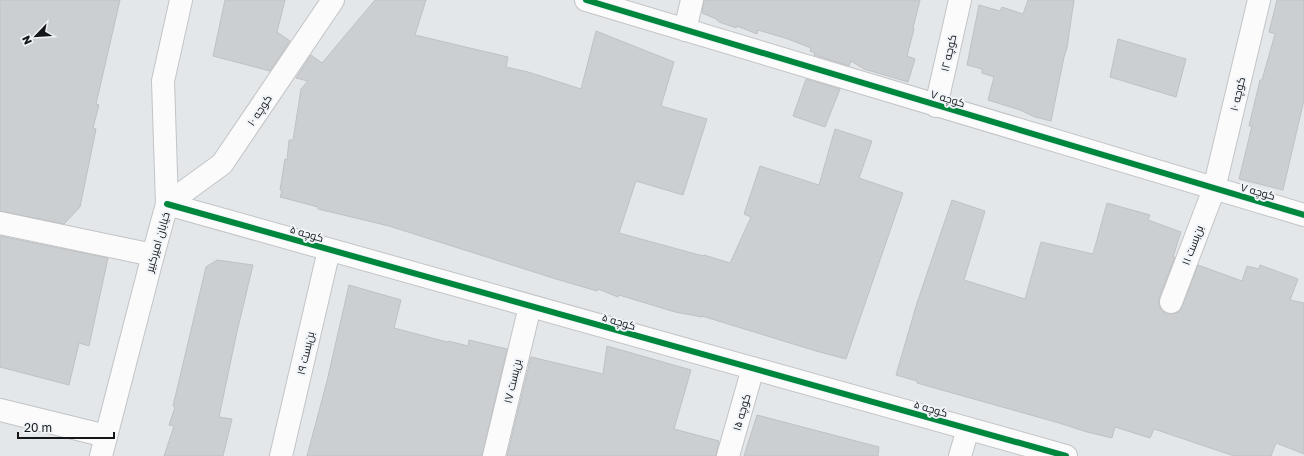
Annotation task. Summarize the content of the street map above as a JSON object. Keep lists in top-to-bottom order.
{
  "streets": {
    "street": [
      "کوچه ۱۲",
      "کوچه ۱۰",
      "کوچه ۷",
      "کوچه ۵",
      "خیابان امیرکبیر",
      "بن‌بست ۱۱",
      "بن‌بست ۱۹",
      "بن‌بست ۱۷",
      "کوچه ۱۵"
    ]
  },
  "crossings": [
    ["کوچه ۱۲", "کوچه ۷"],
    ["کوچه ۱۰", "کوچه ۷"],
    ["کوچه ۱۰", "کوچه ۵"],
    ["کوچه ۱۰", "خیابان امیرکبیر"],
    ["کوچه ۱۰", "بن‌بست ۱۱"],
    ["کوچه ۷", "بن‌بست ۱۱"],
    ["کوچه ۵", "خیابان امیرکبیر"],
    ["کوچه ۵", "بن‌بست ۱۹"],
    ["کوچه ۵", "بن‌بست ۱۷"],
    ["کوچه ۵", "کوچه ۱۵"]
  ],
  "scale_bar": "20 m",
  "north": "bottom left"
}
